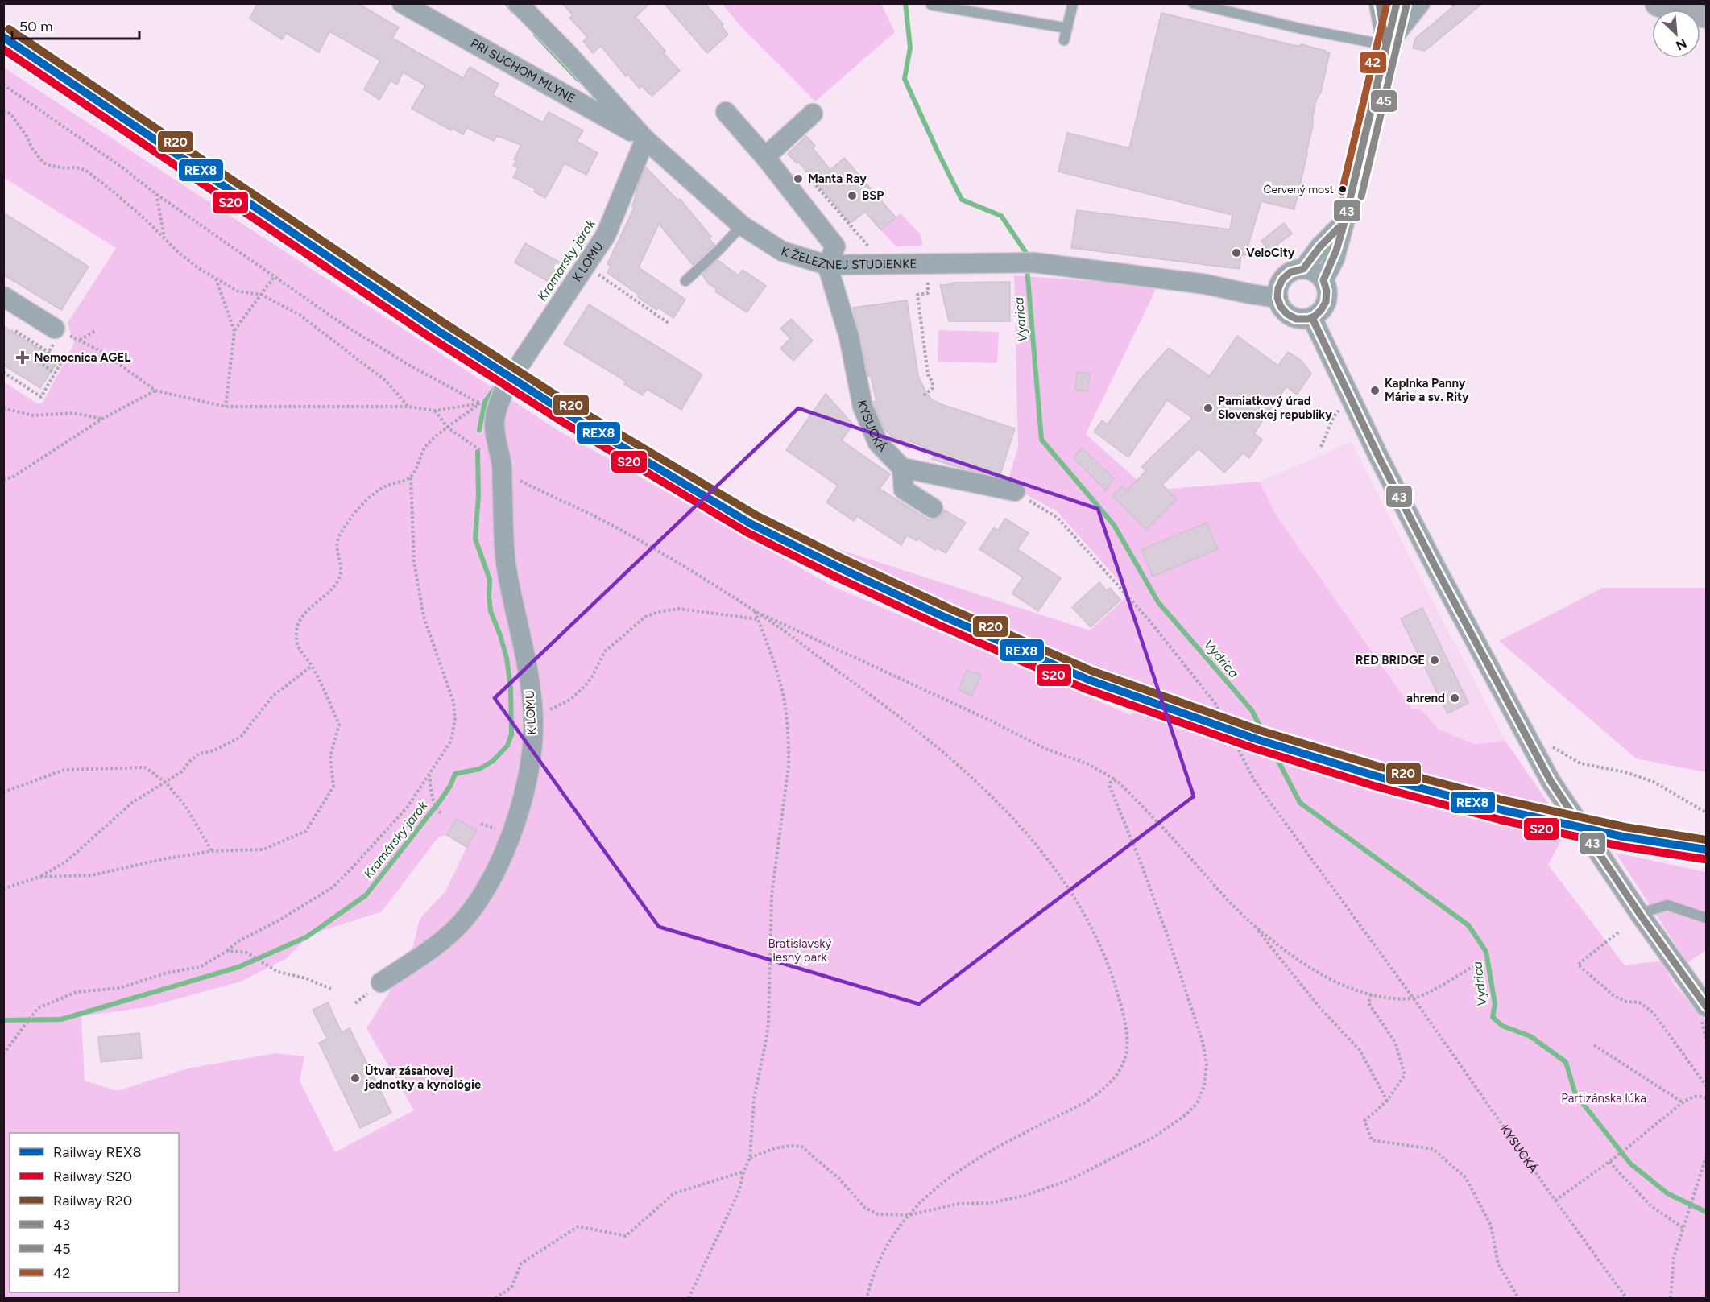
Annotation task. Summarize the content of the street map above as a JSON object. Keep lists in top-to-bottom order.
{
  "streets": {
    "street": [
      "PRI SUCHOM MLYNE",
      "K ŽELEZNEJ STUDIENKE",
      "K LOMU",
      "KYSUCKÁ"
    ]
  },
  "crossings": [
    ["PRI SUCHOM MLYNE", "K ŽELEZNEJ STUDIENKE"],
    ["PRI SUCHOM MLYNE", "K LOMU"],
    ["K ŽELEZNEJ STUDIENKE", "K LOMU"],
    ["K ŽELEZNEJ STUDIENKE", "KYSUCKÁ"]
  ],
  "water": ["Kramársky jarok", "Vydrica"],
  "parks": ["Bratislavský lesný park", "Partizánska lúka"],
  "places": {
    "other": [
      "Manta Ray",
      "Červený most",
      "BSP",
      "VeloCity",
      "Kaplnka Panny Márie a sv. Rity",
      "Pamiatkový úrad Slovenskej republiky",
      "RED BRIDGE",
      "ahrend",
      "Útvar zásahovej jednotky a kynológie"
    ],
    "health": ["Nemocnica AGEL"]
  },
  "lines": [
    "transit line 43",
    "transit line 42",
    "transit line 45",
    "rail line R20",
    "rail line REX8",
    "rail line S20"
  ],
  "legend": [
    "Railway REX8",
    "Railway S20",
    "Railway R20",
    "43",
    "45",
    "42"
  ],
  "scale_bar": "50 m",
  "north": "bottom right"
}
